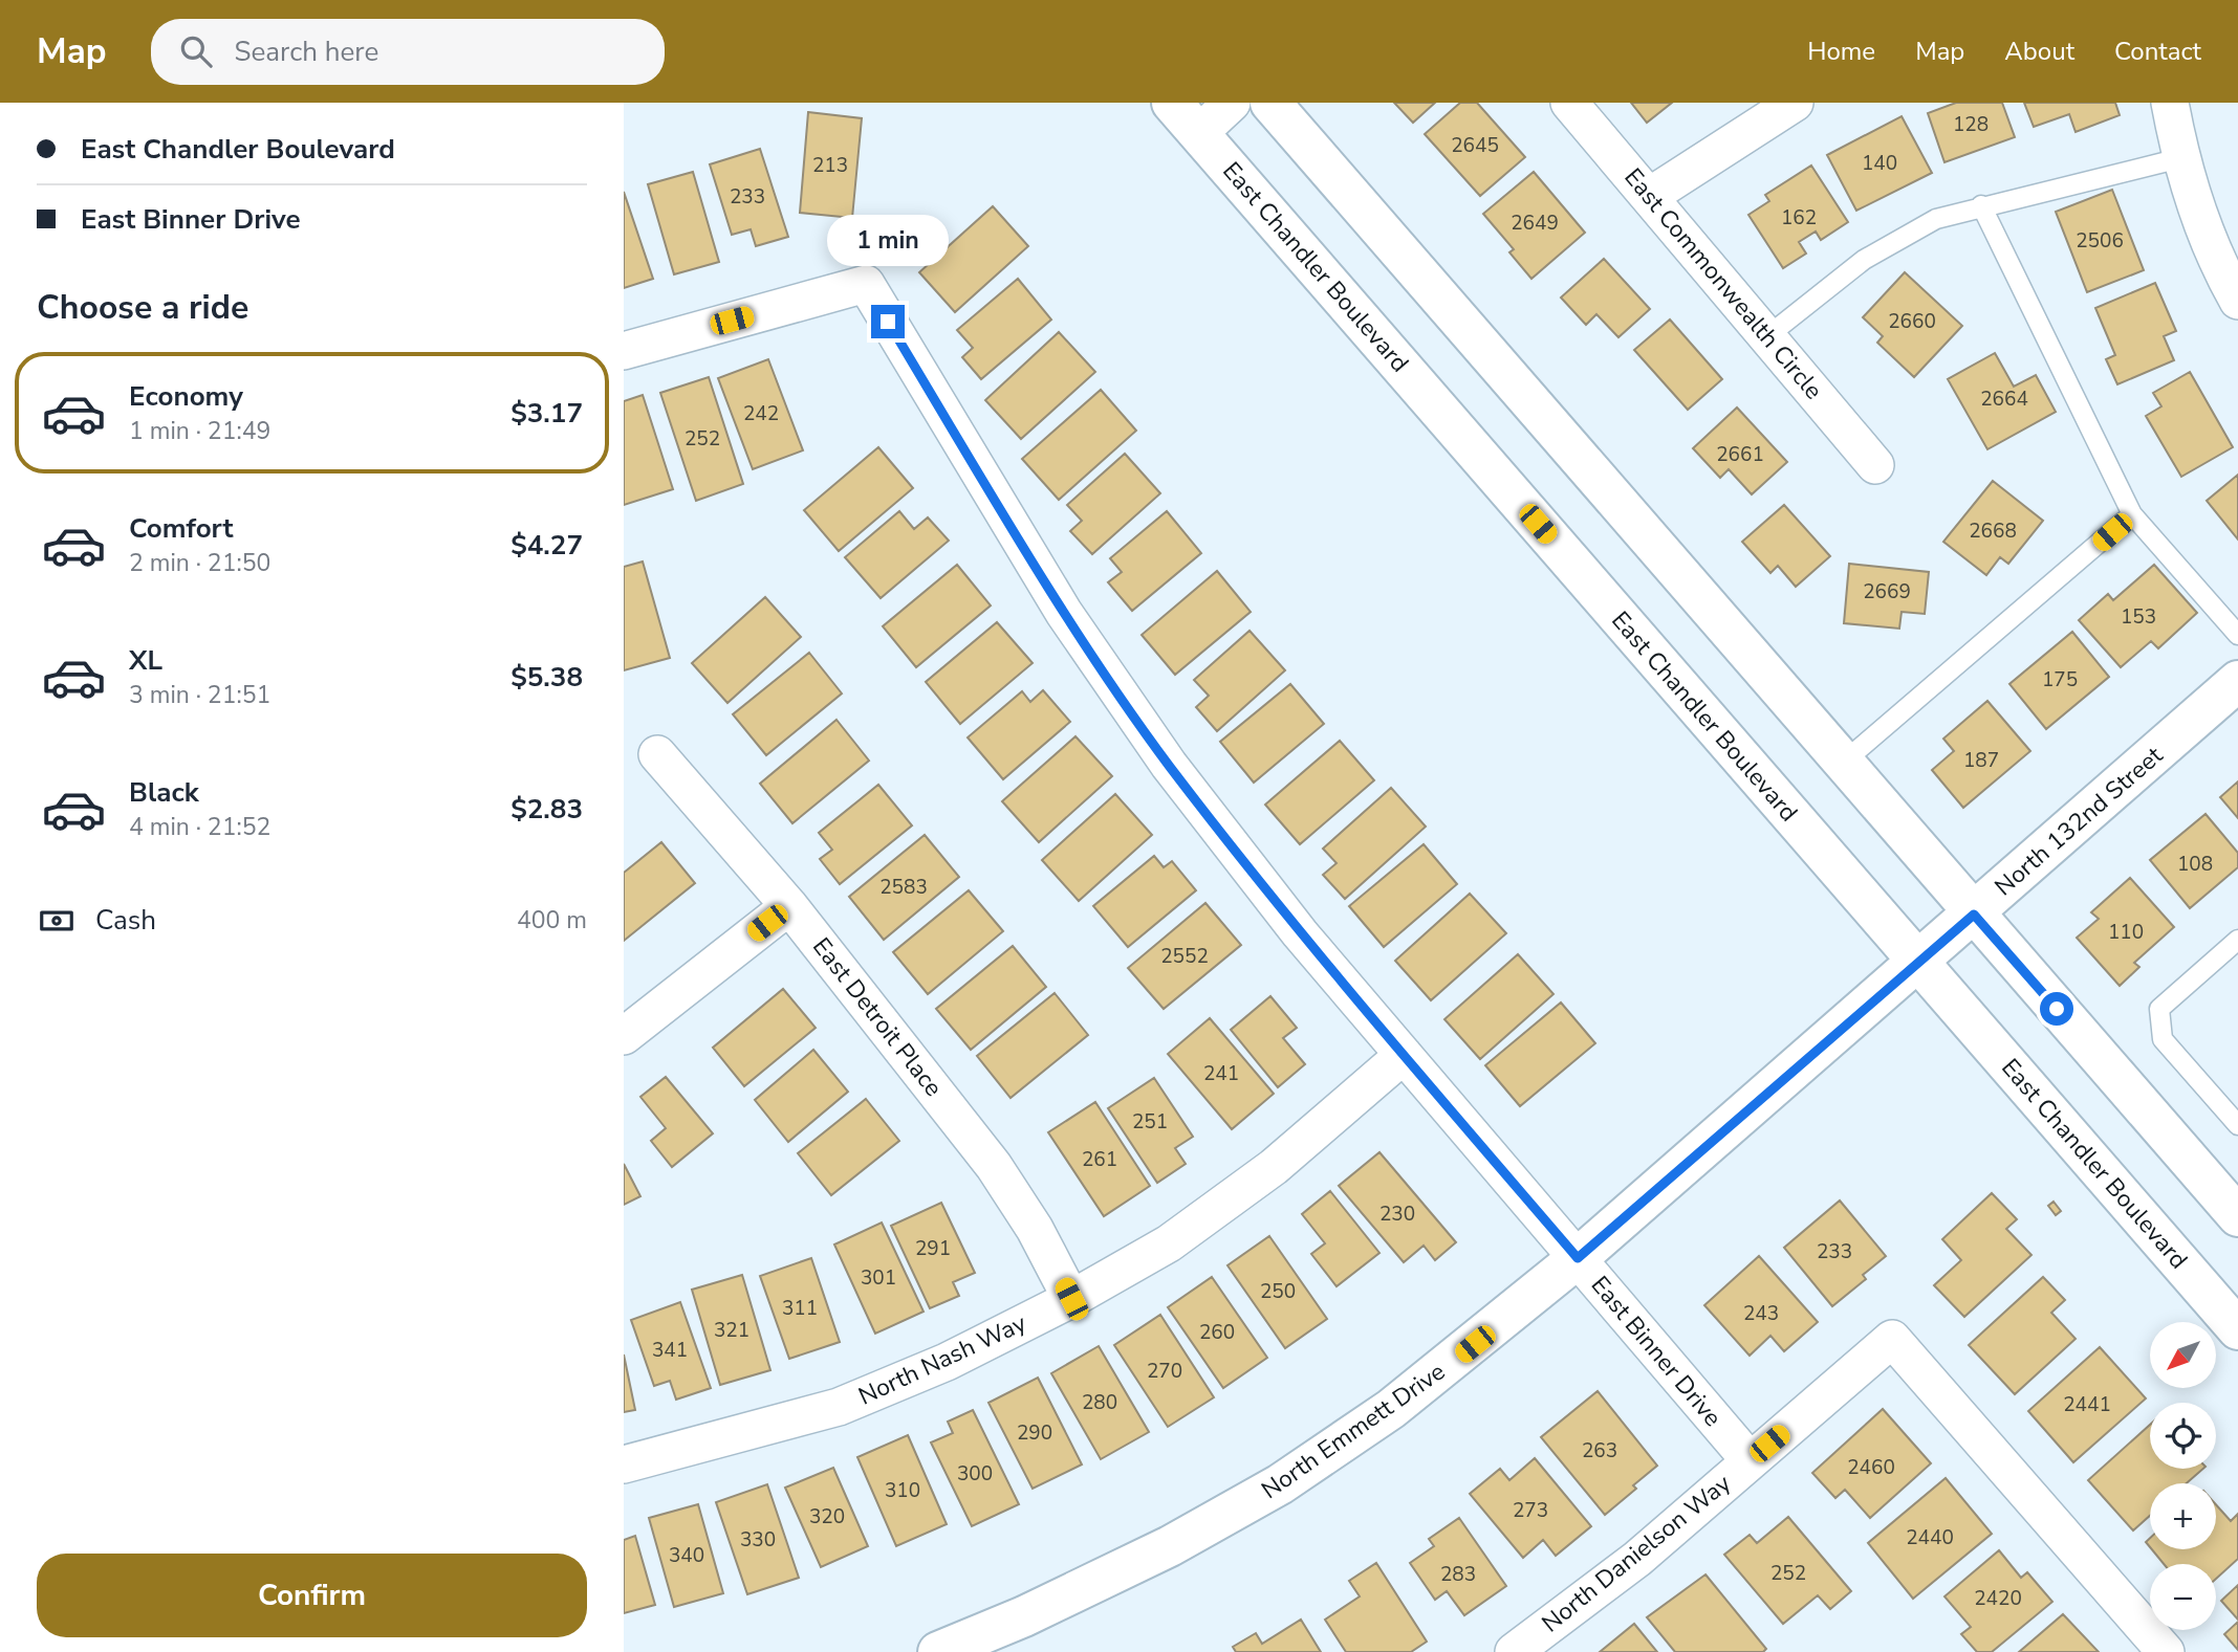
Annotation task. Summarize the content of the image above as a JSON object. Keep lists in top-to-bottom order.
{
  "streets": {
    "main road": ["East Chandler Boulevard", "North 132nd Street", "North Emmett Drive"],
    "street": [
      "East Commonwealth Circle",
      "East Detroit Place",
      "East Binner Drive",
      "North Nash Way",
      "North Danielson Way"
    ]
  },
  "crossings": [
    ["East Chandler Boulevard", "North 132nd Street"],
    ["East Chandler Boulevard", "North Emmett Drive"],
    ["North 132nd Street", "North Emmett Drive"],
    ["East Detroit Place", "North Nash Way"],
    ["East Binner Drive", "North Nash Way"],
    ["East Binner Drive", "North Emmett Drive"],
    ["East Binner Drive", "North Danielson Way"]
  ],
  "house_numbers": [
    "128",
    "2645",
    "140",
    "213",
    "233",
    "162",
    "2649",
    "2506",
    "2660",
    "2664",
    "242",
    "252",
    "2661",
    "2668",
    "2669",
    "153",
    "175",
    "187",
    "108",
    "2583",
    "110",
    "2552",
    "241",
    "251",
    "261",
    "230",
    "291",
    "233",
    "301",
    "250",
    "311",
    "243",
    "321",
    "260",
    "341",
    "270",
    "280",
    "2441",
    "290",
    "263",
    "2460",
    "300",
    "310",
    "273",
    "320",
    "2440",
    "330",
    "340",
    "252",
    "283",
    "2420"
  ],
  "north": "bottom left",
  "page": {
    "header": "Map",
    "search": "Search here",
    "nav": [
      "Home",
      "Map",
      "About",
      "Contact"
    ],
    "banner": ["East Chandler Boulevard", "East Binner Drive"],
    "bubble": "1 min",
    "heading": "Choose a ride",
    "list": [
      {
        "name": "Economy",
        "note": "1 min · 21:49",
        "value": "$3.17"
      },
      {
        "name": "Comfort",
        "note": "2 min · 21:50",
        "value": "$4.27"
      },
      {
        "name": "XL",
        "note": "3 min · 21:51",
        "value": "$5.38"
      },
      {
        "name": "Black",
        "note": "4 min · 21:52",
        "value": "$2.83"
      }
    ],
    "pay": ["Cash", "400 m"],
    "map_buttons": ["+", "−"],
    "buttons": "Confirm"
  }
}
